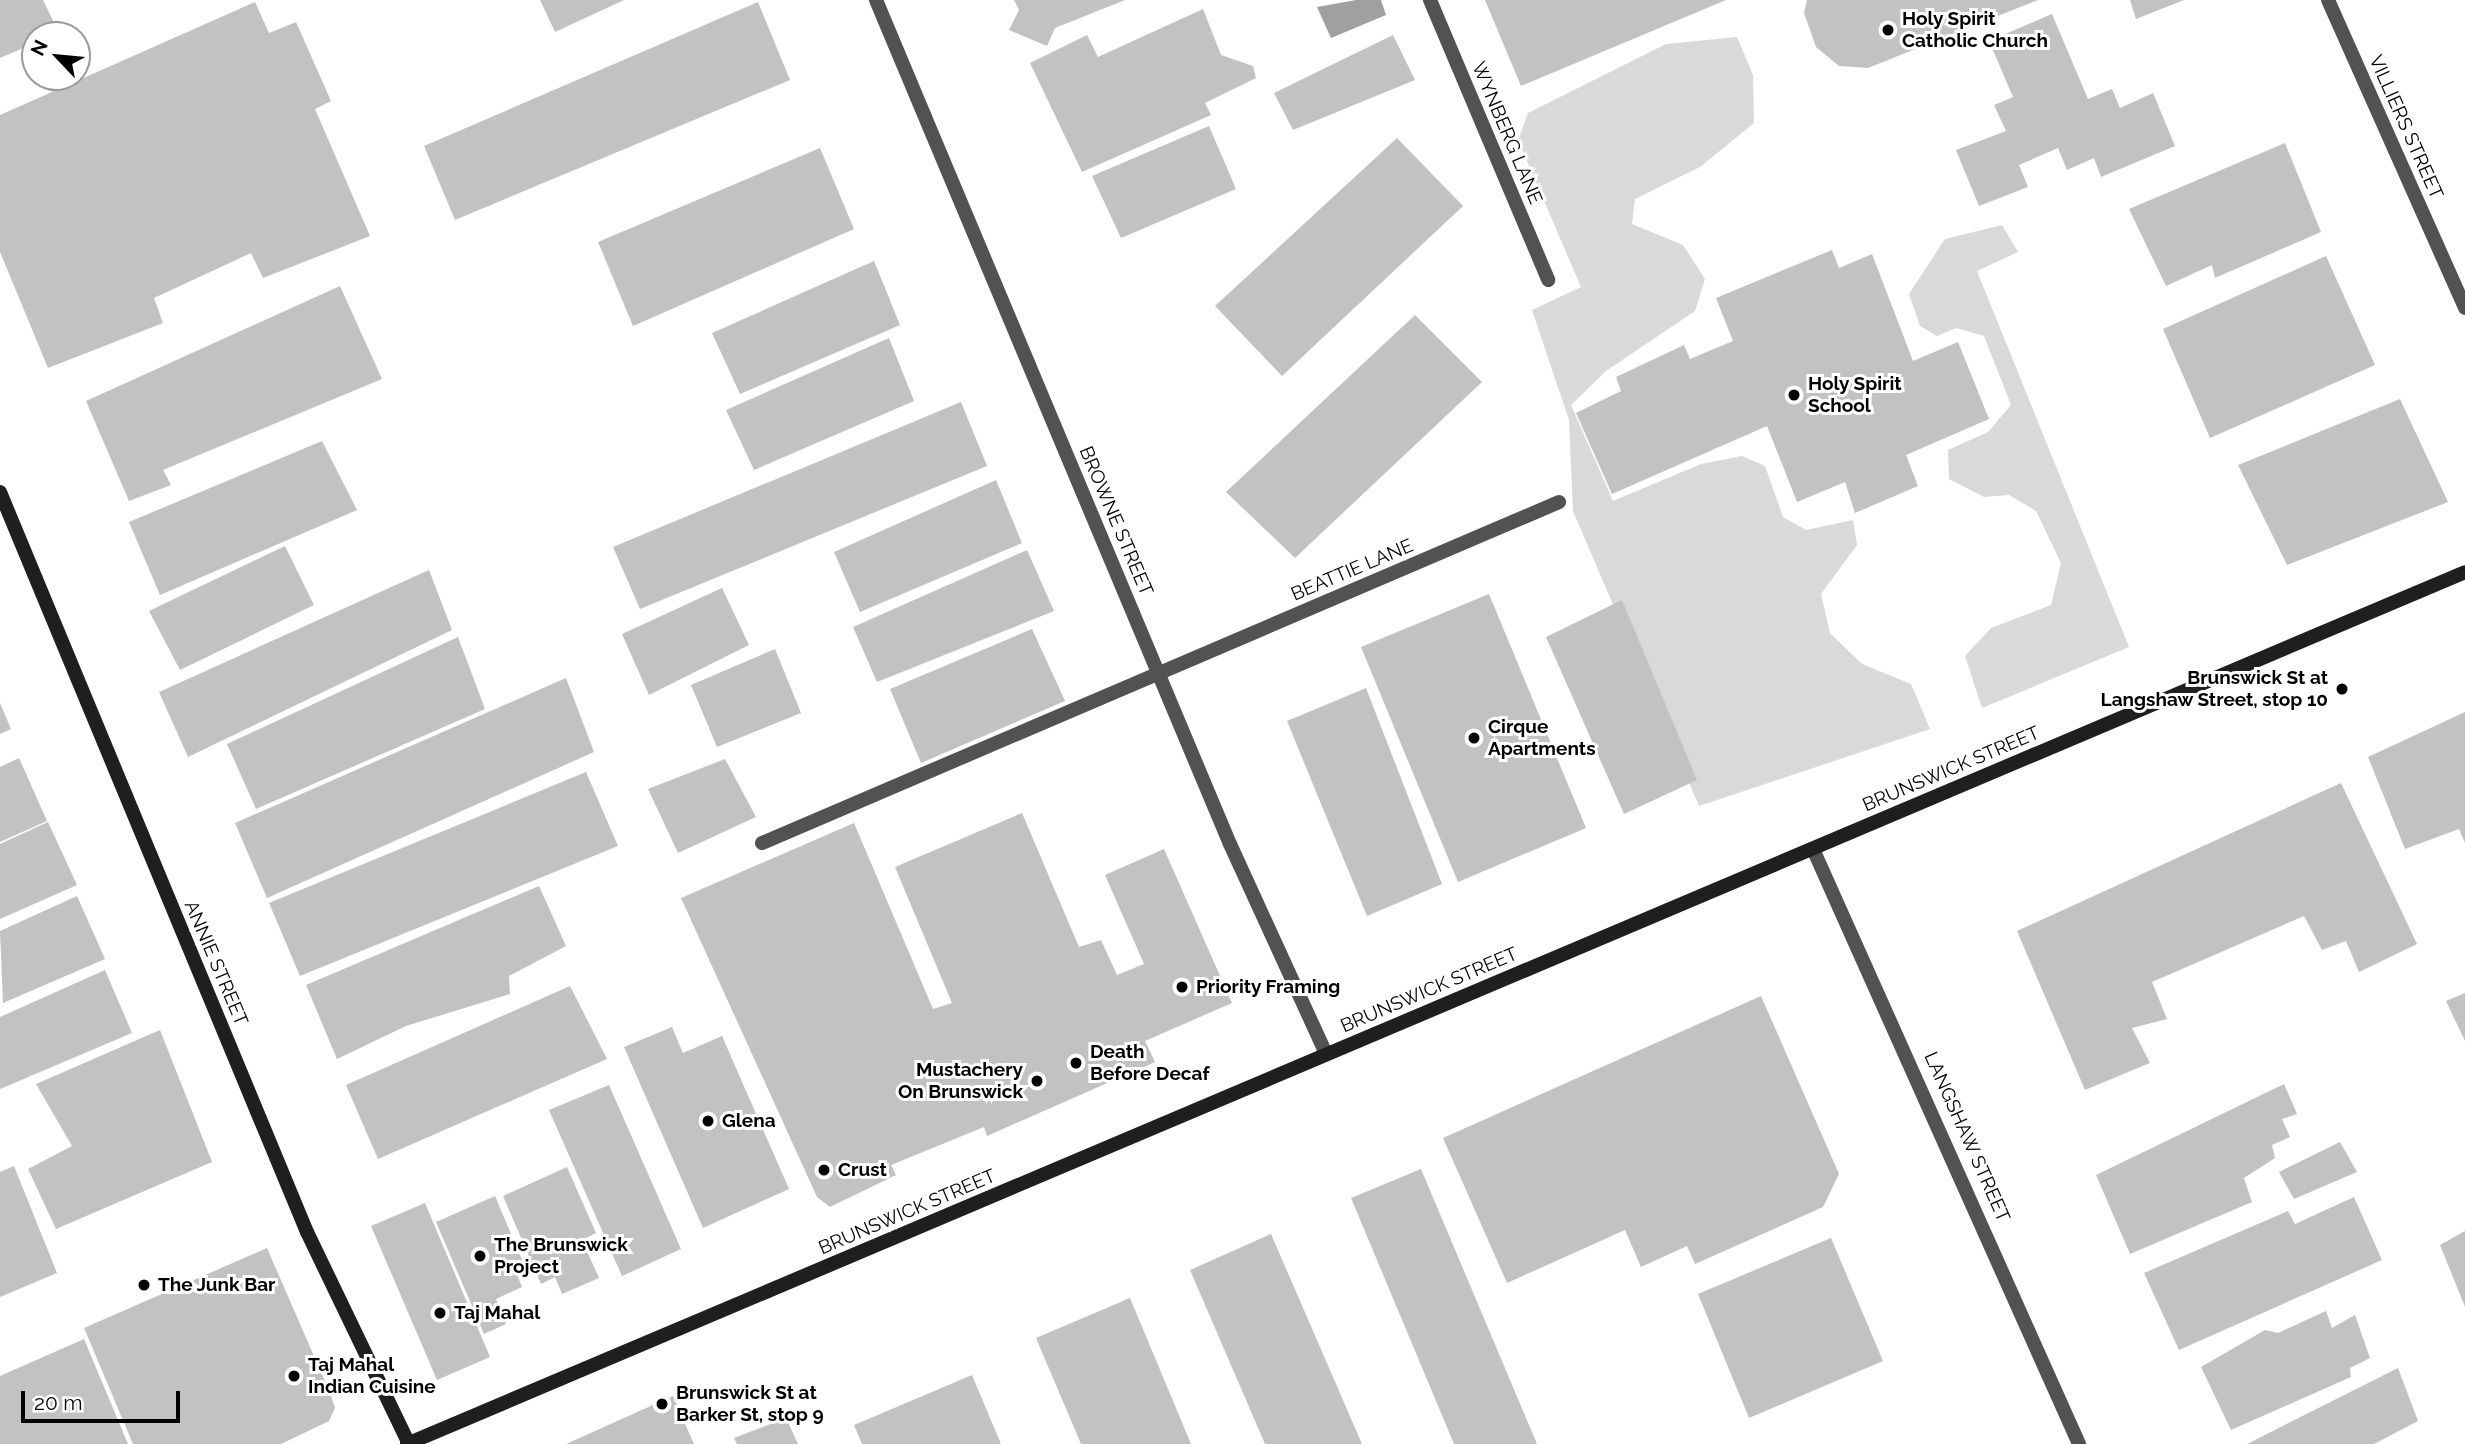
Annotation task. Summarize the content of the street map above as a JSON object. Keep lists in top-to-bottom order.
{
  "streets": {
    "main road": ["BRUNSWICK STREET", "ANNIE STREET"],
    "street": [
      "VILLIERS STREET",
      "WYNBERG LANE",
      "BROWNE STREET",
      "BEATTIE LANE",
      "LANGSHAW STREET"
    ]
  },
  "crossings": [
    ["BROWNE STREET", "BEATTIE LANE"],
    ["BROWNE STREET", "BRUNSWICK STREET"],
    ["BRUNSWICK STREET", "ANNIE STREET"],
    ["BRUNSWICK STREET", "LANGSHAW STREET"]
  ],
  "places": [
    "Holy Spirit Catholic Church",
    "Holy Spirit School",
    "Brunswick St at Langshaw Street, stop 10",
    "Cirque Apartments",
    "Priority Framing",
    "Death Before Decaf",
    "Mustachery On Brunswick",
    "Glena",
    "Crust",
    "The Brunswick Project",
    "The Junk Bar",
    "Taj Mahal",
    "Taj Mahal Indian Cuisine",
    "Brunswick St at Barker St, stop 9"
  ],
  "scale_bar": "20 m",
  "north": "top left"
}
